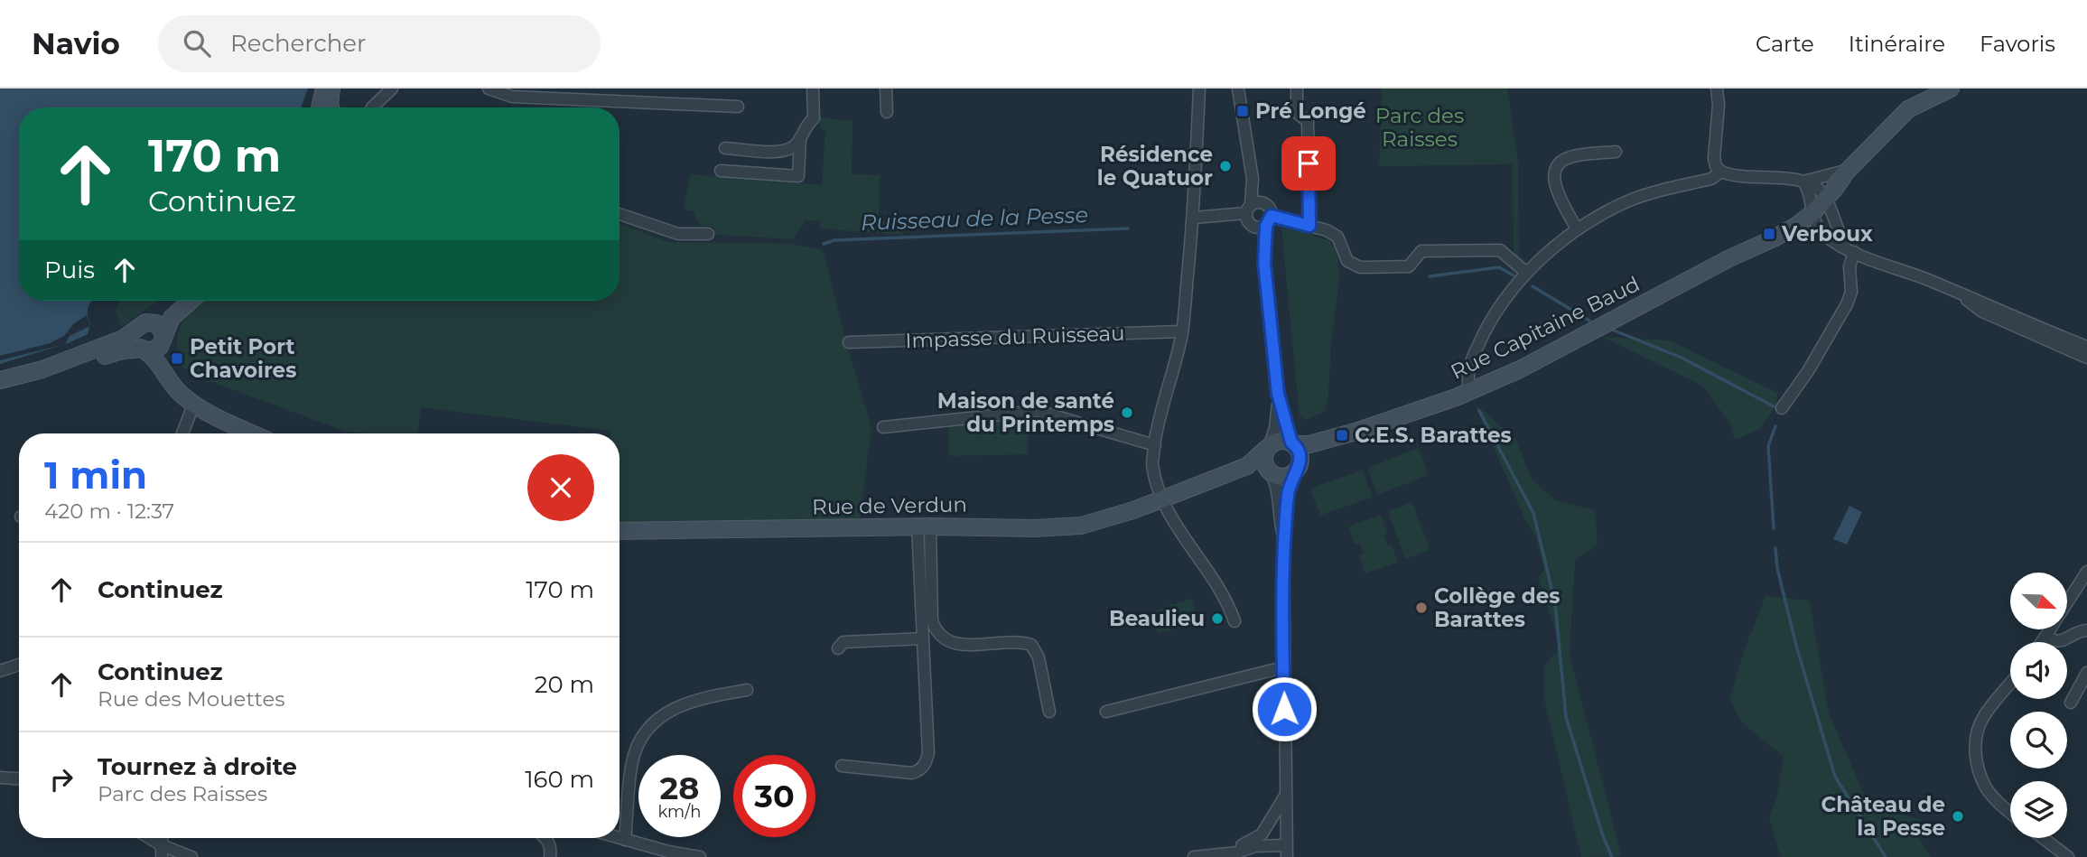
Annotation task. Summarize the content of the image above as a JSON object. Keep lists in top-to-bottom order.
{
  "streets": {
    "main road": ["Rue Capitaine Baud", "Rue de Verdun"],
    "street": ["Impasse du Ruisseau"]
  },
  "crossings": [
    ["Rue Capitaine Baud", "Rue de Verdun"]
  ],
  "water": ["Ruisseau de la Pesse"],
  "parks": ["Parc des Raisses"],
  "places": {
    "transit": [
      "Pré Longé",
      "Verboux",
      "Petit Port Chavoires",
      "C.E.S. Barattes"
    ],
    "other": [
      "Résidence le Quatuor",
      "Maison de santé du Printemps",
      "Collège des Barattes",
      "Beaulieu",
      "Château de la Pesse"
    ]
  },
  "north": "bottom right",
  "page": {
    "header": "Navio",
    "search": "Rechercher",
    "nav": ["Carte", "Itinéraire", "Favoris"],
    "turn": ["170 m", "Continuez"],
    "then": "Puis",
    "heading": ["1 min", "420 m · 12:37"],
    "list": [
      {
        "name": "Continuez",
        "value": "170 m"
      },
      {
        "name": "Continuez",
        "note": "Rue des Mouettes",
        "value": "20 m"
      },
      {
        "name": "Tournez à droite",
        "note": "Parc des Raisses",
        "value": "160 m"
      }
    ],
    "speed": "28 km/h",
    "limit": "30"
  }
}
